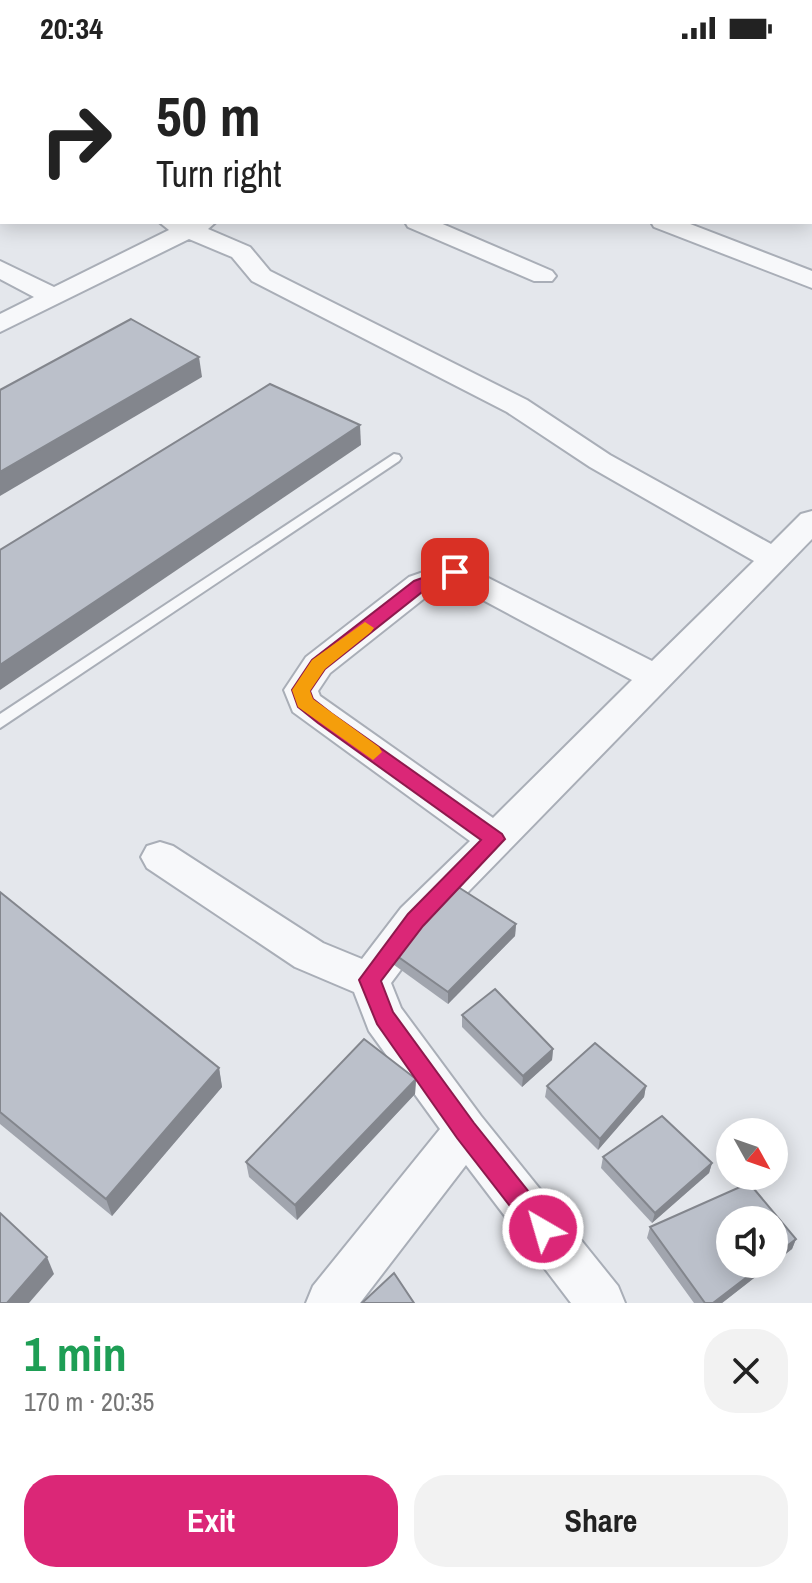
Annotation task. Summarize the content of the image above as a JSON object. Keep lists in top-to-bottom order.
{
  "north": "bottom right",
  "page": {
    "status": "20:34",
    "turn": ["50 m", "Turn right"],
    "heading": ["1 min", "170 m · 20:35"],
    "buttons": ["Exit", "Share"]
  }
}
